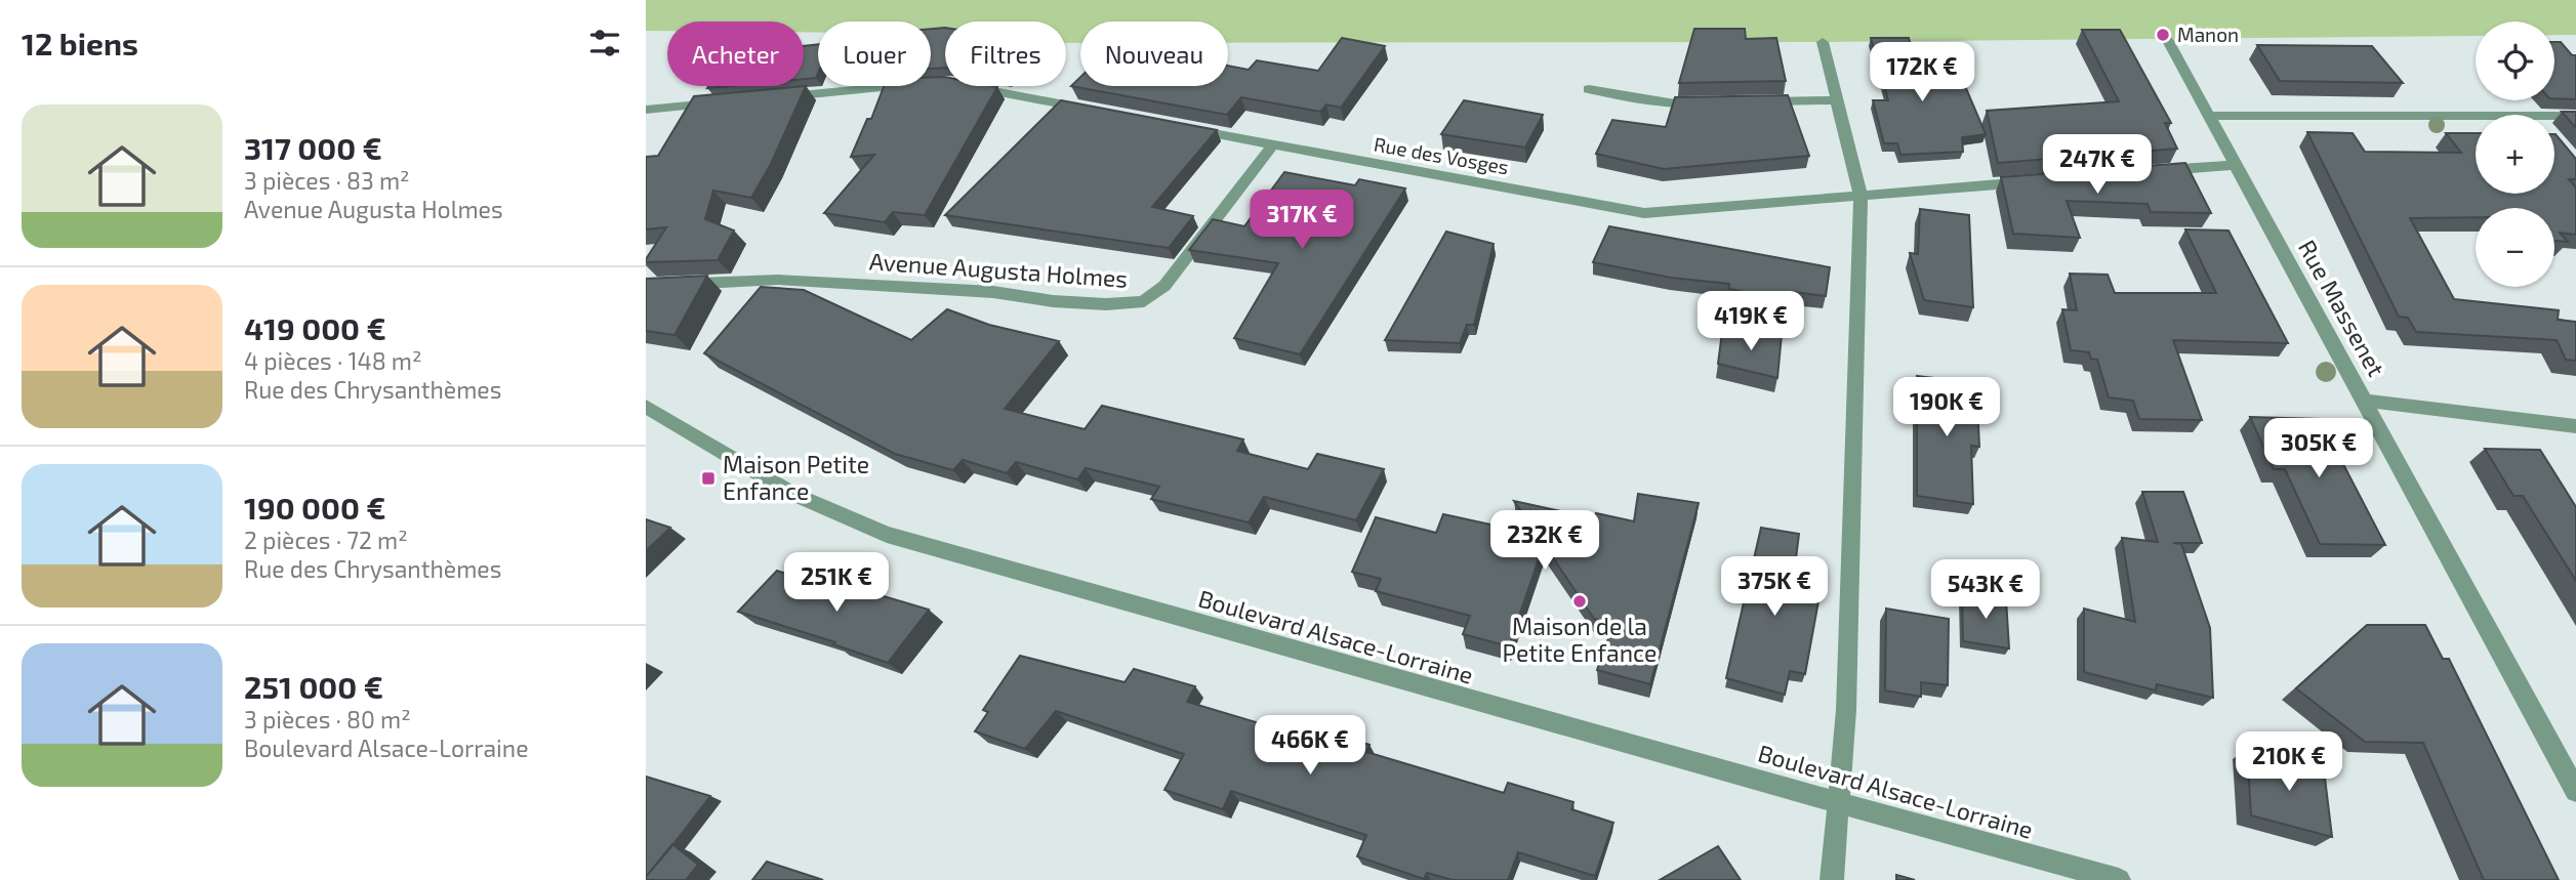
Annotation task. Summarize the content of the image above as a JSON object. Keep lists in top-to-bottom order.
{
  "streets": {
    "street": [
      "Rue des Vosges",
      "Avenue Augusta Holmes",
      "Rue Massenet",
      "Boulevard Alsace-Lorraine"
    ]
  },
  "crossings": [
    ["Rue des Vosges", "Avenue Augusta Holmes"]
  ],
  "places": {
    "other": ["Manon", "Maison de la Petite Enfance"],
    "transit": ["Maison Petite Enfance"]
  },
  "page": {
    "heading": "12 biens",
    "map_buttons": ["+", "−"],
    "chip": [
      "Acheter",
      "Louer",
      "Filtres",
      "Nouveau"
    ],
    "price": [
      "172K €",
      "247K €",
      "317K €",
      "419K €",
      "190K €",
      "305K €",
      "232K €",
      "251K €",
      "375K €",
      "543K €",
      "466K €",
      "210K €"
    ],
    "list": [
      {
        "name": "317 000 €",
        "note": "3 pièces · 83 m² · Avenue Augusta Holmes"
      },
      {
        "name": "419 000 €",
        "note": "4 pièces · 148 m² · Rue des Chrysanthèmes"
      },
      {
        "name": "190 000 €",
        "note": "2 pièces · 72 m² · Rue des Chrysanthèmes"
      },
      {
        "name": "251 000 €",
        "note": "3 pièces · 80 m² · Boulevard Alsace-Lorraine"
      }
    ]
  }
}
